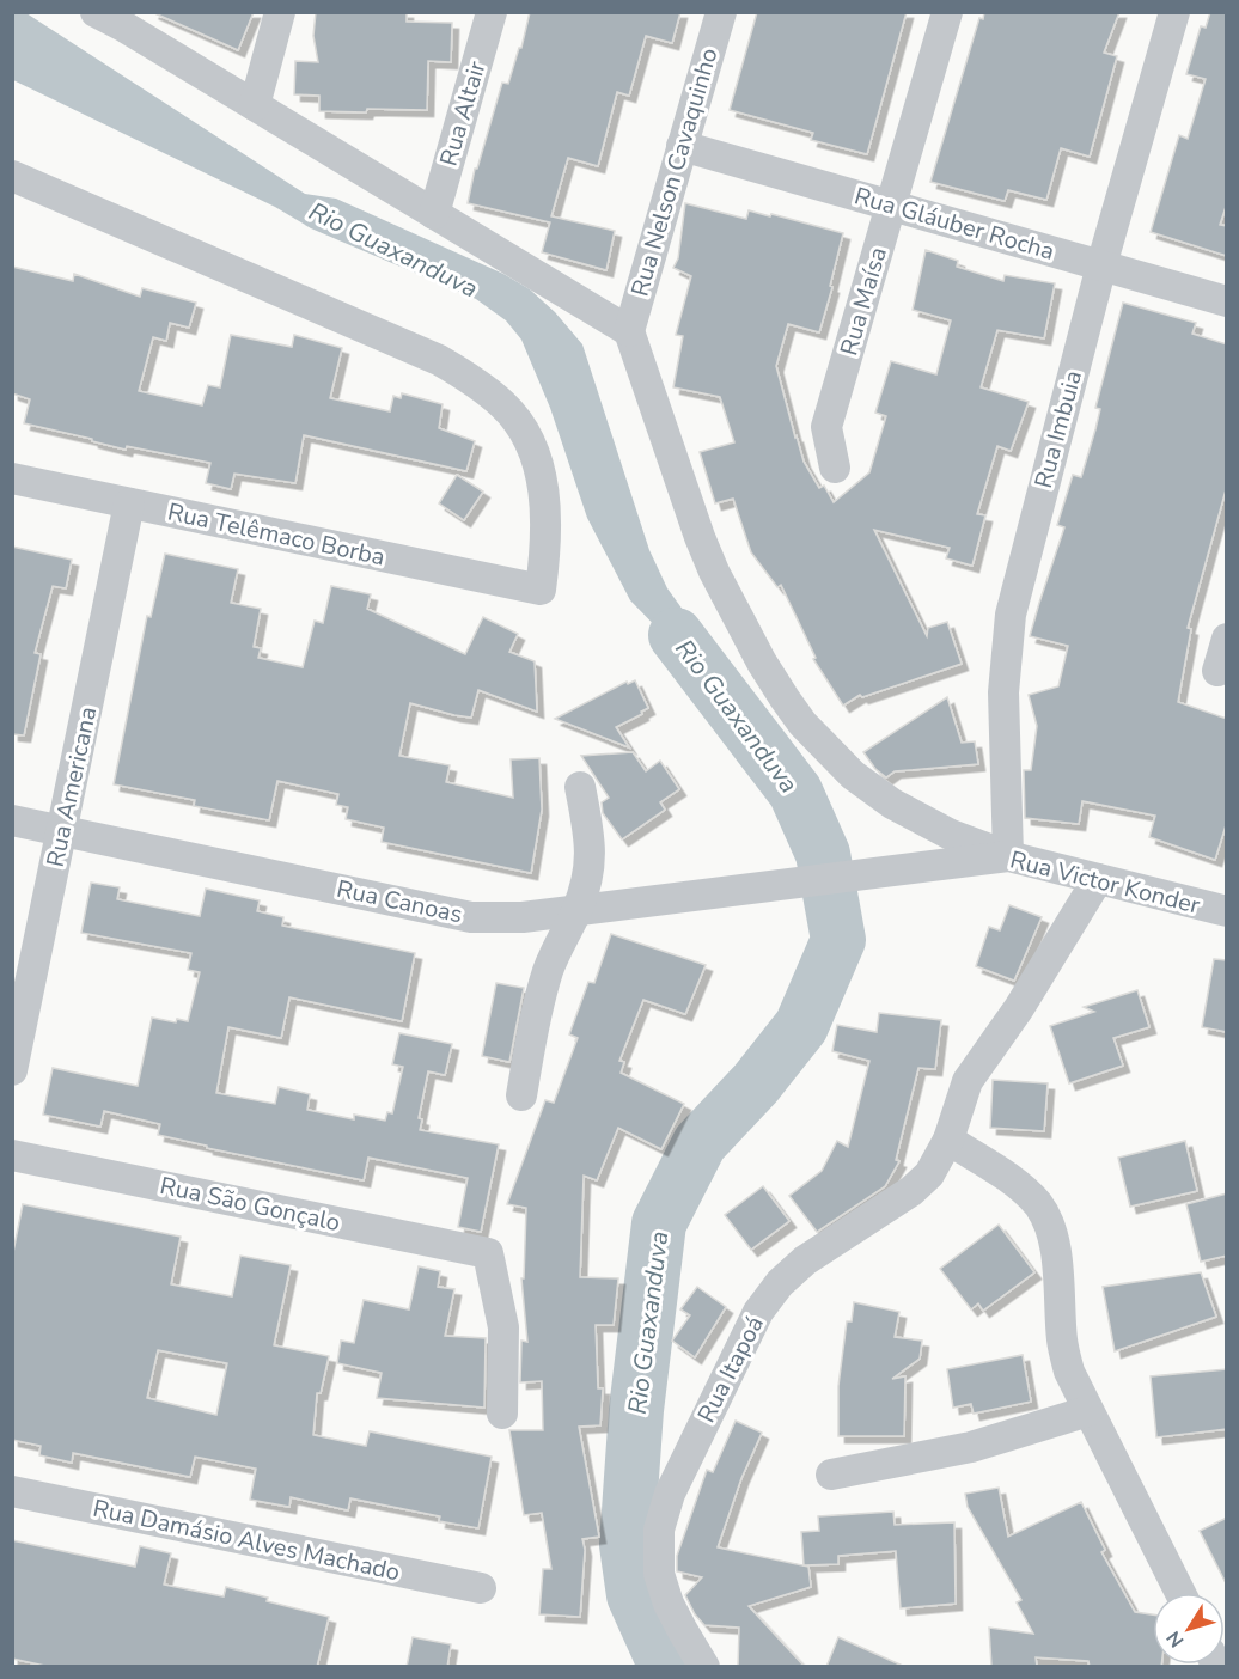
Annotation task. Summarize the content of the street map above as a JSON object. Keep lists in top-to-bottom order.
{
  "streets": {
    "street": [
      "Rua Altair",
      "Rua Nelson Cavaquinho",
      "Rua Gláuber Rocha",
      "Rua Maísa",
      "Rua Imbuia",
      "Rua Telêmaco Borba",
      "Rua Americana",
      "Rua Victor Konder",
      "Rua Canoas",
      "Rua São Gonçalo",
      "Rua Itapoá",
      "Rua Damásio Alves Machado"
    ]
  },
  "crossings": [
    ["Rua Nelson Cavaquinho", "Rua Gláuber Rocha"],
    ["Rua Gláuber Rocha", "Rua Maísa"],
    ["Rua Gláuber Rocha", "Rua Imbuia"],
    ["Rua Imbuia", "Rua Victor Konder"],
    ["Rua Telêmaco Borba", "Rua Americana"],
    ["Rua Americana", "Rua Canoas"],
    ["Rua Victor Konder", "Rua Canoas"],
    ["Rua Victor Konder", "Rua Itapoá"]
  ],
  "water": ["Rio Guaxanduva"],
  "north": "bottom left"
}
